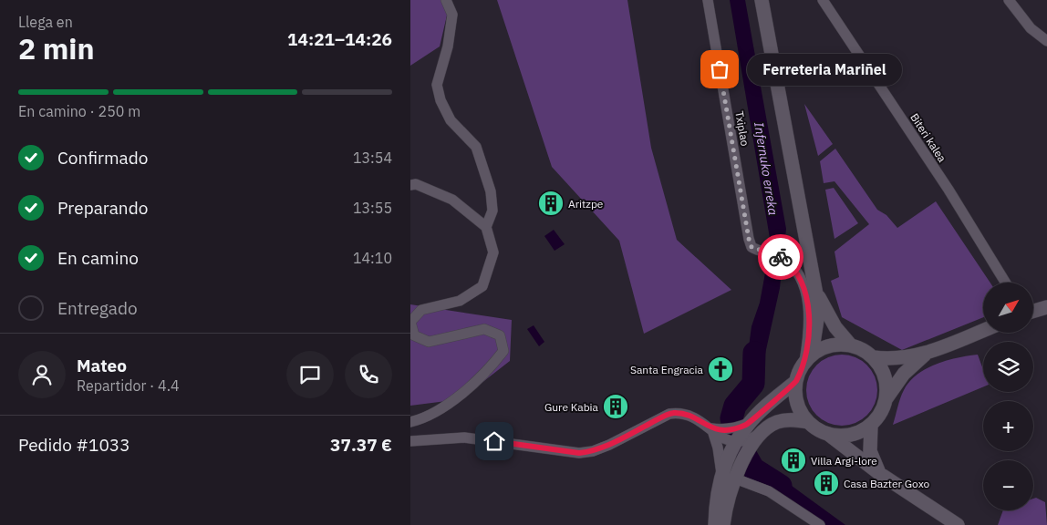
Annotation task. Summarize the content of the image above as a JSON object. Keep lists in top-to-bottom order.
{
  "streets": {
    "street": ["Txiplao", "Biteri kalea"]
  },
  "water": ["Infernuko erreka"],
  "places": {
    "other": ["Ferreteria Mariñel"],
    "building": [
      "Aritzpe",
      "Gure Kabia",
      "Villa Argi-lore",
      "Casa Bazter Goxo"
    ],
    "church": ["Santa Engracia"]
  },
  "north": "top right",
  "page": {
    "heading": ["2 min", "Llega en", "14:21–14:26"],
    "panel": [
      "Mateo",
      "Repartidor · 4.4",
      "Pedido #1033",
      "37.37 €"
    ],
    "bubble": "Ferreteria Mariñel",
    "bar": "En camino · 250 m",
    "list": [
      ["Confirmado", "13:54"],
      ["Preparando", "13:55"],
      ["En camino", "14:10"],
      "Entregado"
    ],
    "map_buttons": ["+", "−"]
  }
}
